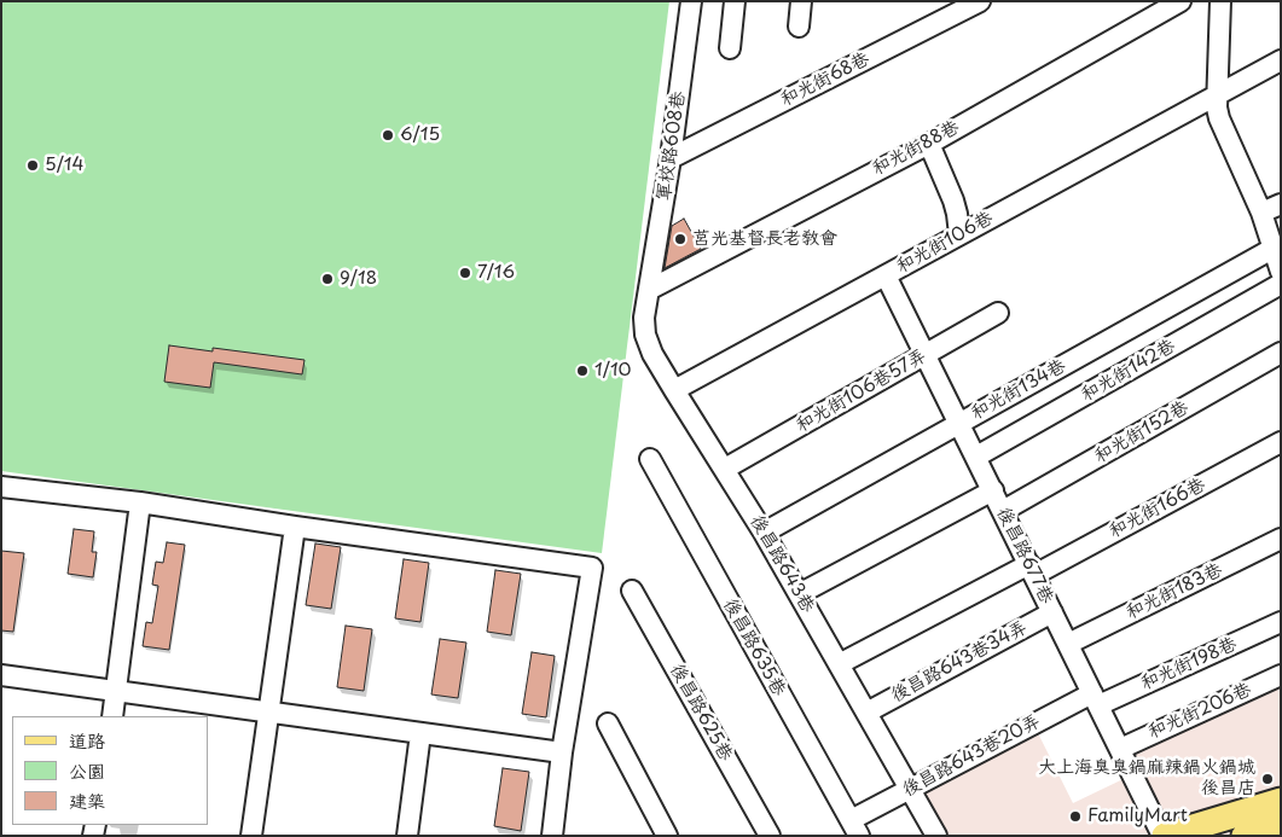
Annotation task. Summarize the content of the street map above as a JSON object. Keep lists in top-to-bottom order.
{
  "streets": {
    "street": [
      "和光街68巷",
      "軍校路608巷",
      "和光街88巷",
      "和光街106巷",
      "和光街142巷",
      "和光街134巷",
      "和光街106巷57弄",
      "和光街152巷",
      "和光街166巷",
      "後昌路677巷",
      "後昌路643巷",
      "和光街183巷",
      "後昌路635巷",
      "後昌路643巷34弄",
      "和光街198巷",
      "和光街206巷",
      "後昌路625巷",
      "後昌路643巷20弄"
    ]
  },
  "crossings": [
    ["和光街68巷", "軍校路608巷"],
    ["軍校路608巷", "和光街88巷"],
    ["軍校路608巷", "後昌路643巷"],
    ["和光街88巷", "後昌路643巷"],
    ["和光街106巷", "後昌路677巷"],
    ["和光街106巷", "後昌路643巷"],
    ["和光街142巷", "後昌路677巷"],
    ["和光街134巷", "後昌路677巷"],
    ["和光街134巷", "後昌路643巷"],
    ["和光街106巷57弄", "後昌路677巷"],
    ["和光街106巷57弄", "後昌路643巷"],
    ["和光街152巷", "後昌路677巷"],
    ["和光街166巷", "後昌路677巷"],
    ["和光街166巷", "後昌路643巷"],
    ["後昌路677巷", "和光街183巷"],
    ["後昌路677巷", "後昌路643巷34弄"],
    ["後昌路677巷", "和光街198巷"],
    ["後昌路677巷", "和光街206巷"],
    ["後昌路677巷", "後昌路643巷20弄"],
    ["後昌路643巷", "後昌路643巷34弄"],
    ["後昌路643巷", "後昌路643巷20弄"],
    ["後昌路635巷", "後昌路643巷20弄"],
    ["和光街198巷", "後昌路643巷20弄"]
  ],
  "places": [
    "6/15",
    "5/14",
    "莒光基督長老教會",
    "7/16",
    "9/18",
    "1/10",
    "大上海臭臭鍋麻辣鍋火鍋城 後昌店",
    "FamilyMart"
  ],
  "legend": ["道路", "公園", "建築"]
}
